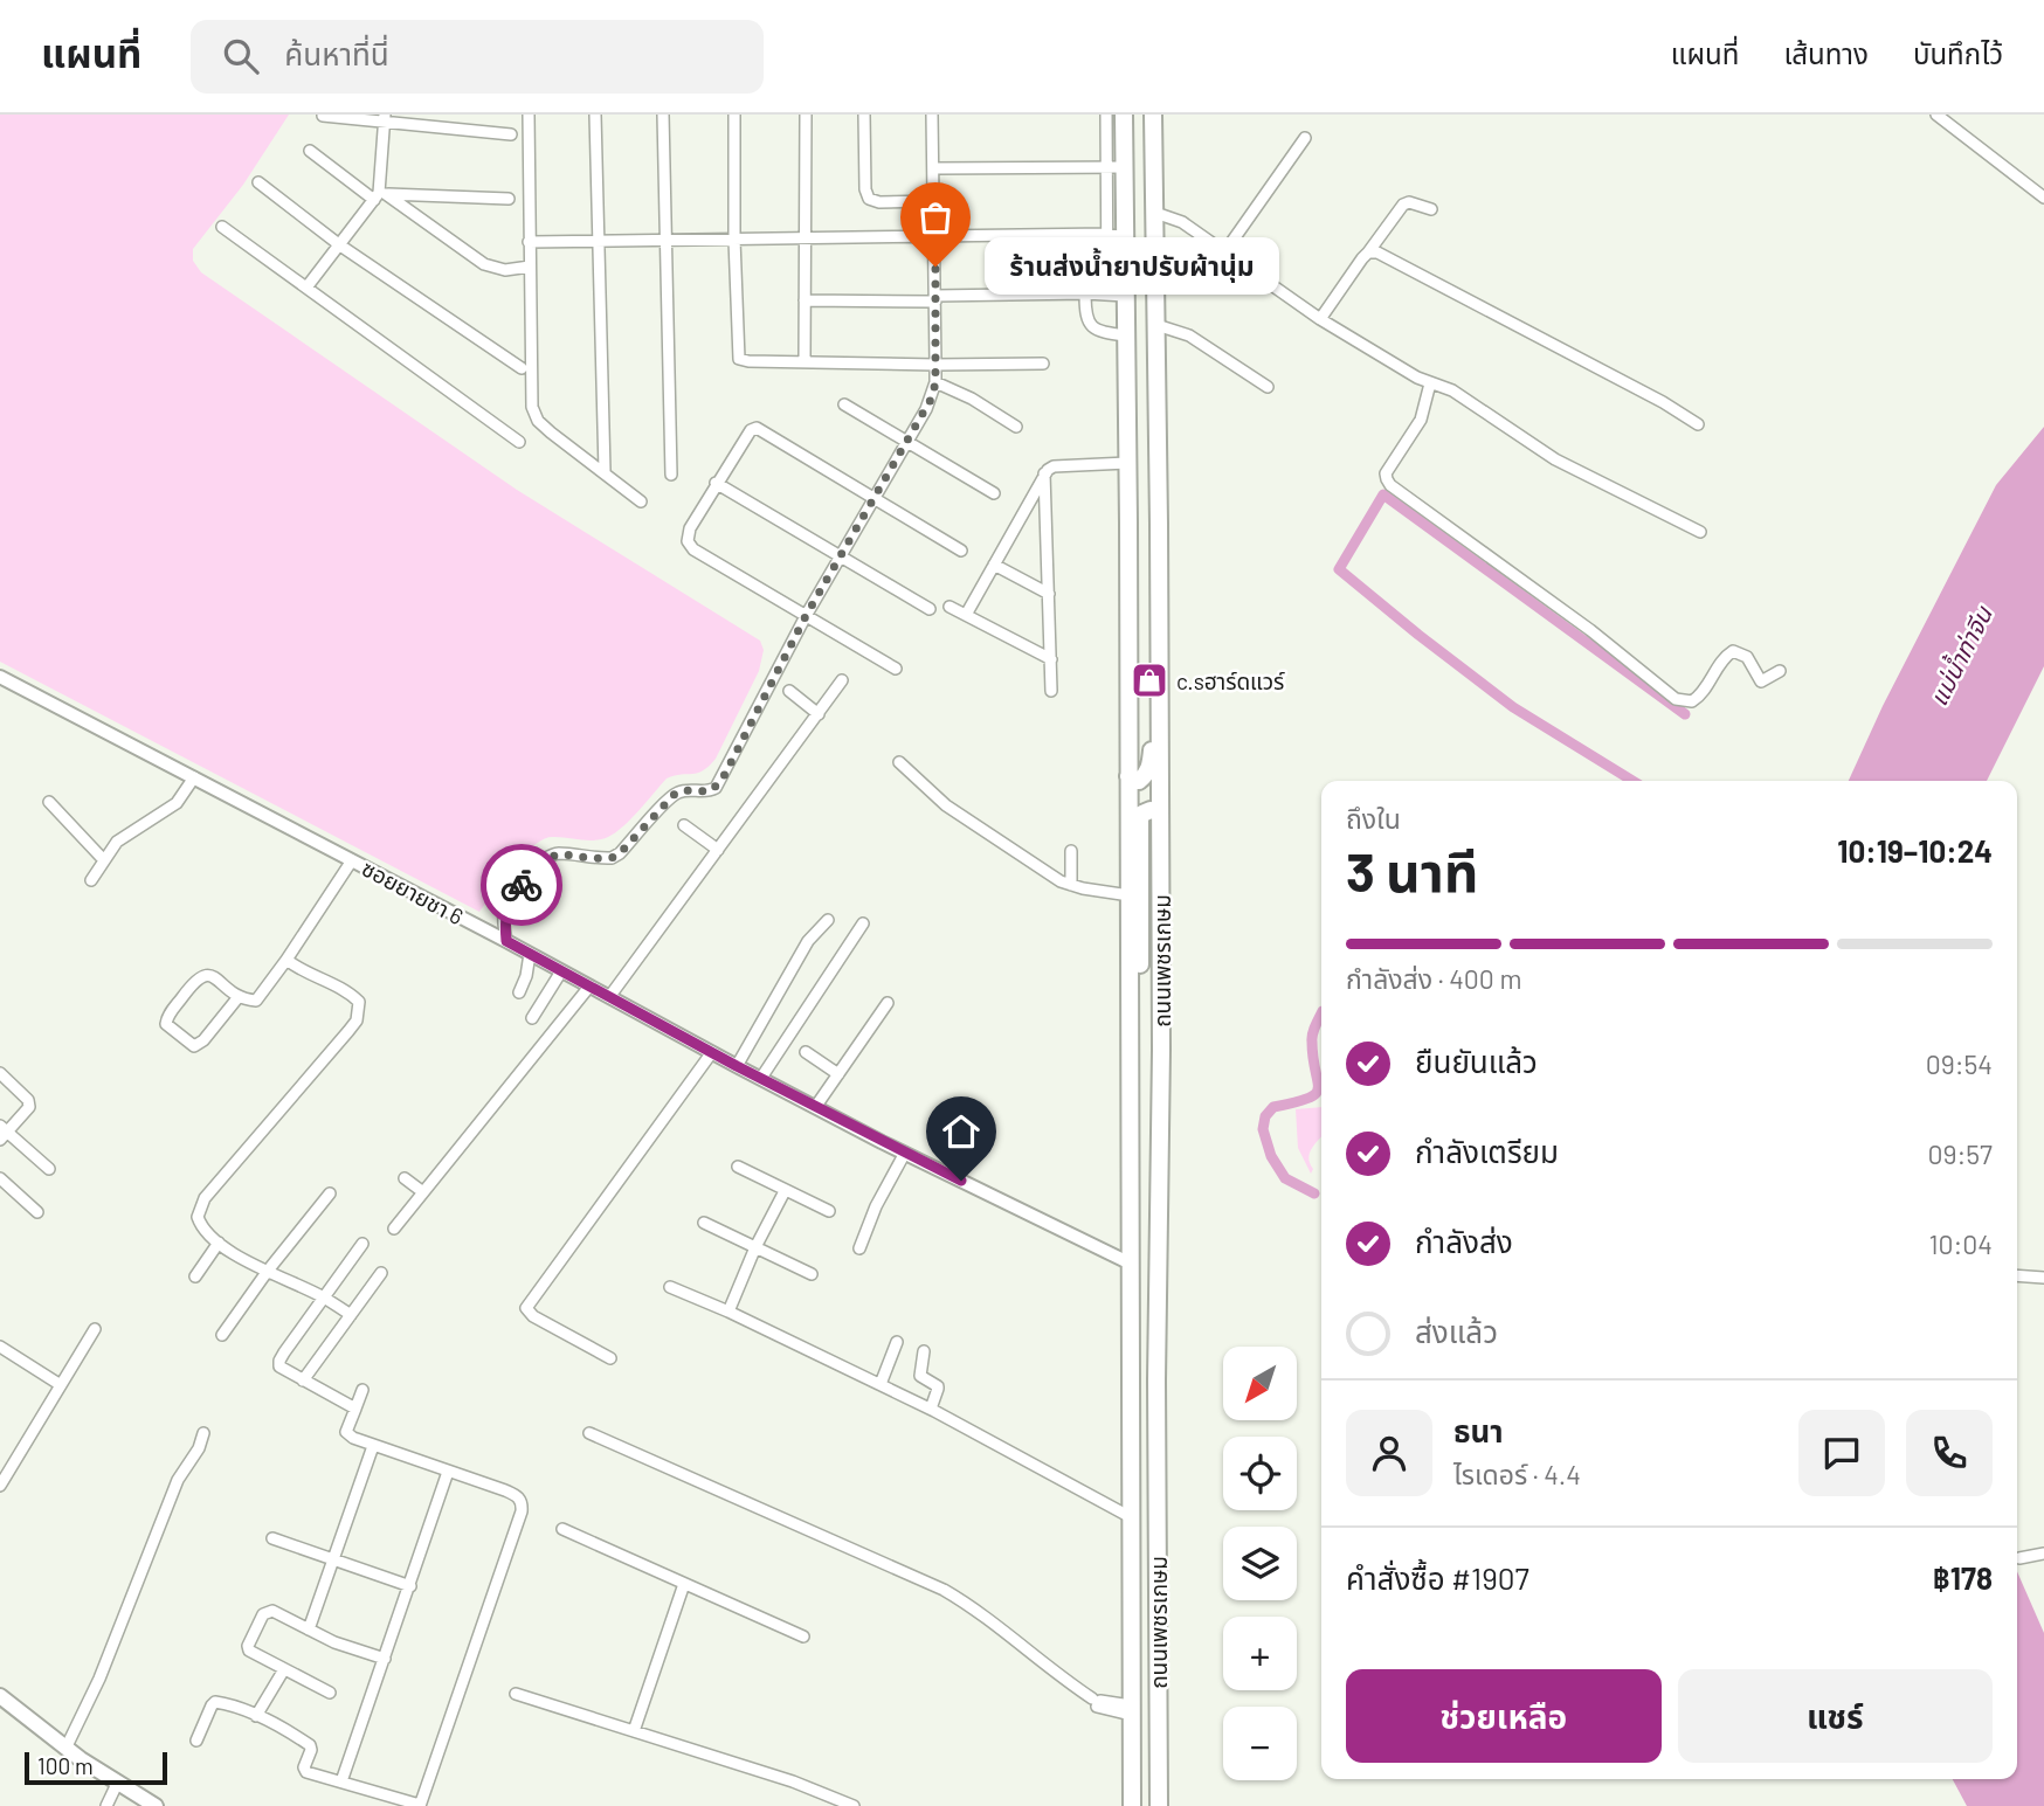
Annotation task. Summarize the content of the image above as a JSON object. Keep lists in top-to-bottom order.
{
  "streets": {
    "main road": ["ถนนเพชรเกษม"],
    "street": ["ซอยยายชา 6"]
  },
  "crossings": [
    ["ซอยยายชา 6", "ถนนเพชรเกษม"]
  ],
  "water": ["แม่น้ำท่าจีน"],
  "places": {
    "other": ["ร้านส่งน้ำยาปรับผ้านุ่ม"],
    "shop": ["c.sฮาร์ดแวร์"]
  },
  "scale_bar": "100 m",
  "north": "bottom left",
  "page": {
    "header": "แผนที่",
    "search": "ค้นหาที่นี่",
    "nav": ["แผนที่", "เส้นทาง", "บันทึกไว้"],
    "bubble": "ร้านส่งน้ำยาปรับผ้านุ่ม",
    "heading": ["3 นาที", "ถึงใน", "10:19–10:24"],
    "panel": [
      "ธนา",
      "ไรเดอร์ · 4.4",
      "คำสั่งซื้อ #1907",
      "฿178"
    ],
    "bar": "กำลังส่ง · 400 m",
    "list": [
      ["ยืนยันแล้ว", "09:54"],
      ["กำลังเตรียม", "09:57"],
      ["กำลังส่ง", "10:04"],
      "ส่งแล้ว"
    ],
    "map_buttons": ["+", "−"],
    "buttons": ["ช่วยเหลือ", "แชร์"],
    "scale": "100 m"
  }
}
